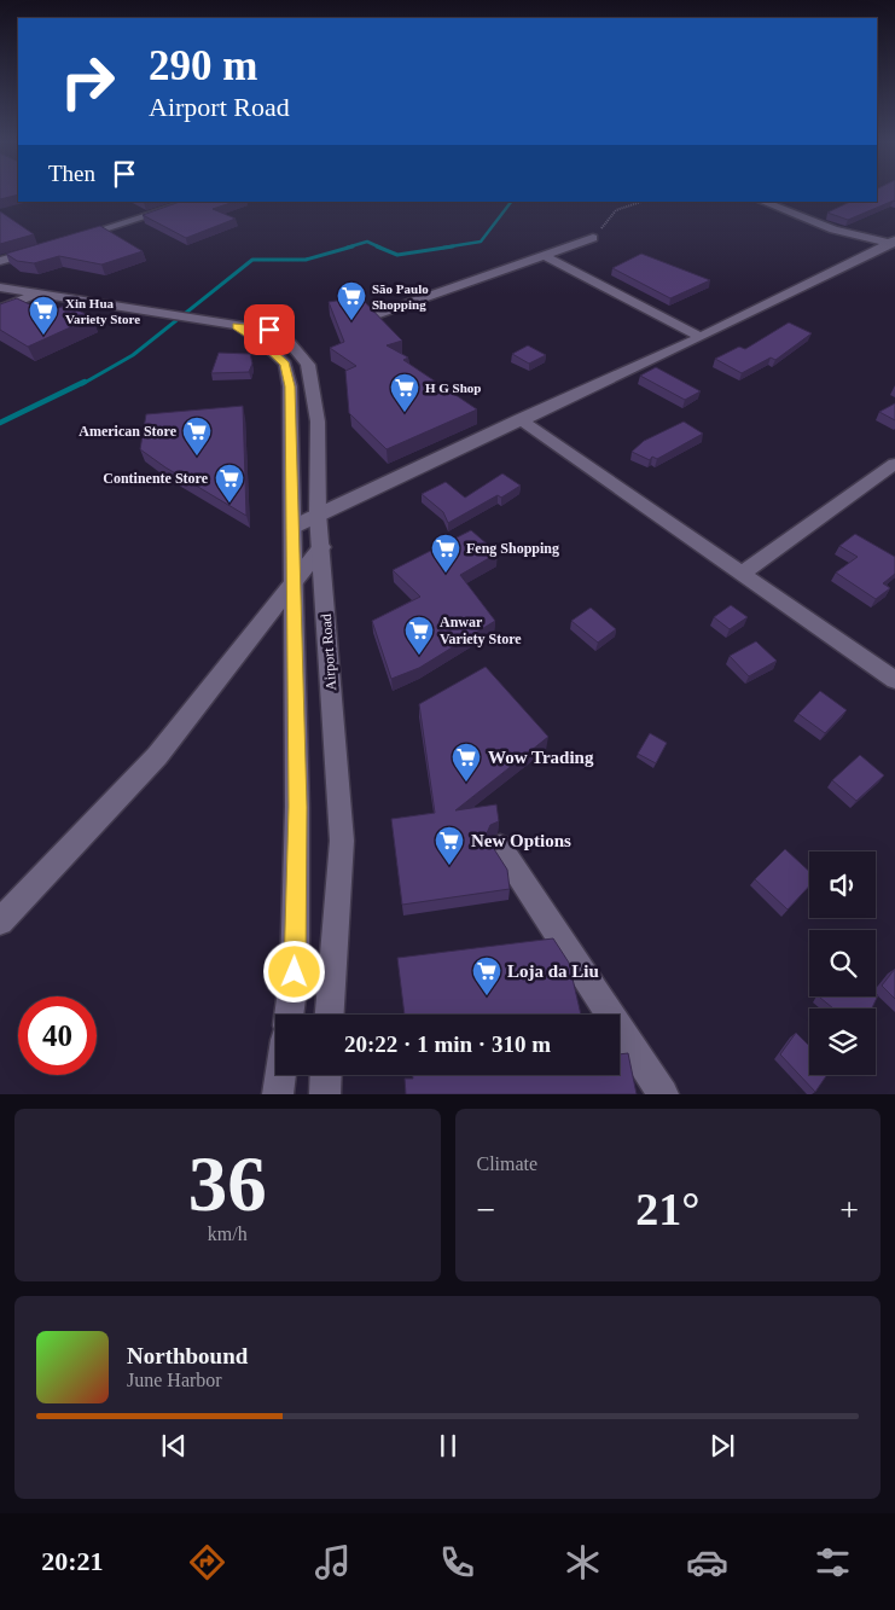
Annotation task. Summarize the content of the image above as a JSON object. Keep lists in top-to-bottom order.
{
  "streets": {
    "street": ["Airport Road"]
  },
  "places": {
    "supermarket": [
      "São Paulo Shopping",
      "Xin Hua Variety Store",
      "H G Shop",
      "American Store",
      "Continente Store",
      "Feng Shopping",
      "Anwar Variety Store",
      "Wow Trading",
      "New Options",
      "Loja da Liu"
    ]
  },
  "page": {
    "turn": ["290 m", "Airport Road"],
    "then": "Then",
    "limit": "40",
    "trip": "20:22 · 1 min · 310 m",
    "tile": [
      ["36", "km/h"],
      "Climate"
    ],
    "heat": ["−", "21°", "+"],
    "song": ["Northbound", "June Harbor"],
    "tabs": "20:21"
  }
}
